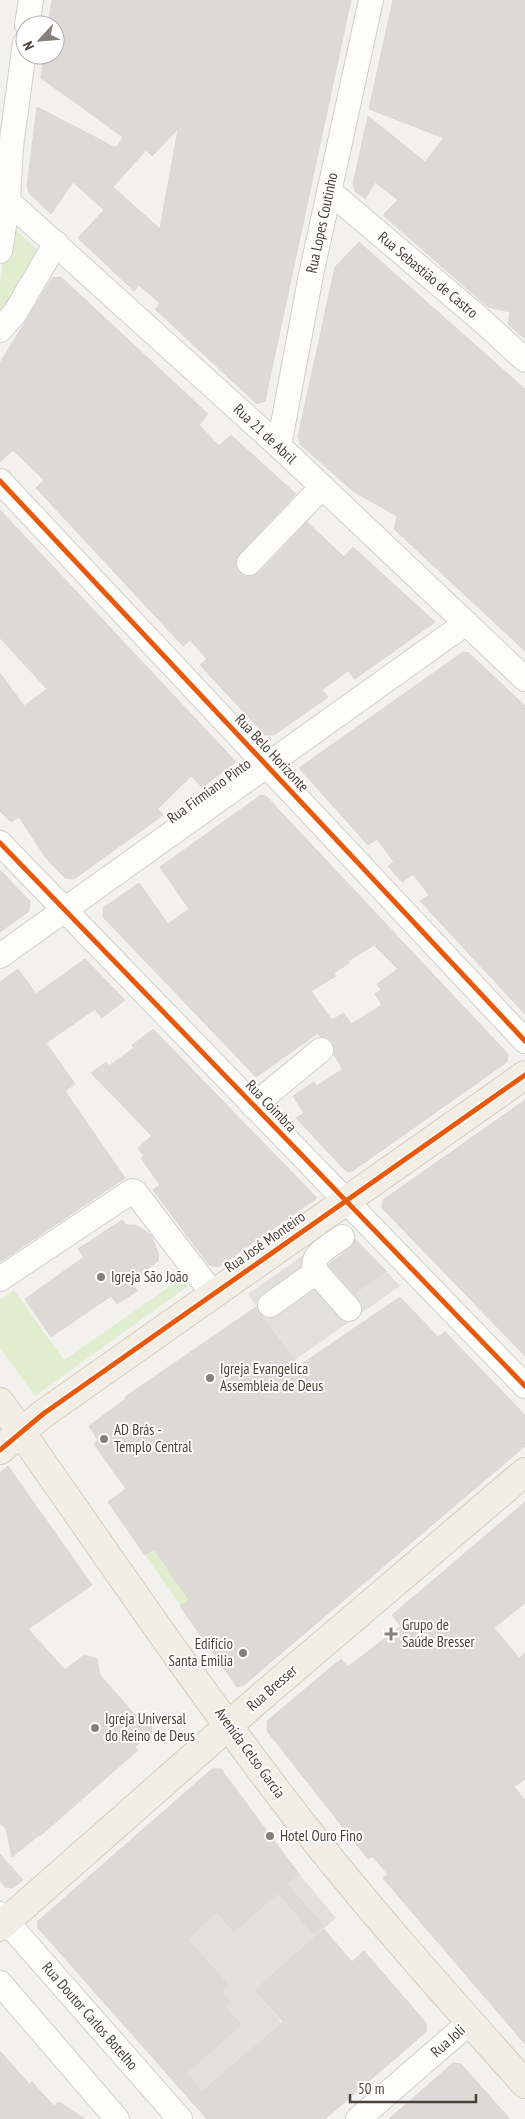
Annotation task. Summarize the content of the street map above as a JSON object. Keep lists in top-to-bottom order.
{
  "streets": {
    "main road": ["Rua José Monteiro", "Rua Bresser", "Avenida Celso Garcia"],
    "street": [
      "Rua Lopes Coutinho",
      "Rua Sebastião de Castro",
      "Rua 21 de Abril",
      "Rua Belo Horizonte",
      "Rua Firmiano Pinto",
      "Rua Coimbra",
      "Rua Doutor Carlos Botelho",
      "Rua Joli"
    ]
  },
  "crossings": [
    ["Rua Lopes Coutinho", "Rua Sebastião de Castro"],
    ["Rua Lopes Coutinho", "Rua 21 de Abril"],
    ["Rua 21 de Abril", "Rua Firmiano Pinto"],
    ["Rua Belo Horizonte", "Rua Firmiano Pinto"],
    ["Rua Firmiano Pinto", "Rua Coimbra"],
    ["Rua Coimbra", "Rua José Monteiro"],
    ["Rua José Monteiro", "Avenida Celso Garcia"],
    ["Rua Bresser", "Avenida Celso Garcia"],
    ["Rua Bresser", "Rua Doutor Carlos Botelho"],
    ["Avenida Celso Garcia", "Rua Joli"]
  ],
  "places": {
    "other": [
      "Igreja São João",
      "Igreja Evangelica Assembleia de Deus",
      "AD Brás - Templo Central",
      "Edifício Santa Emilia",
      "Igreja Universal do Reino de Deus",
      "Hotel Ouro Fino"
    ],
    "health": ["Grupo de Saúde Bresser"]
  },
  "scale_bar": "50 m",
  "north": "bottom left"
}
